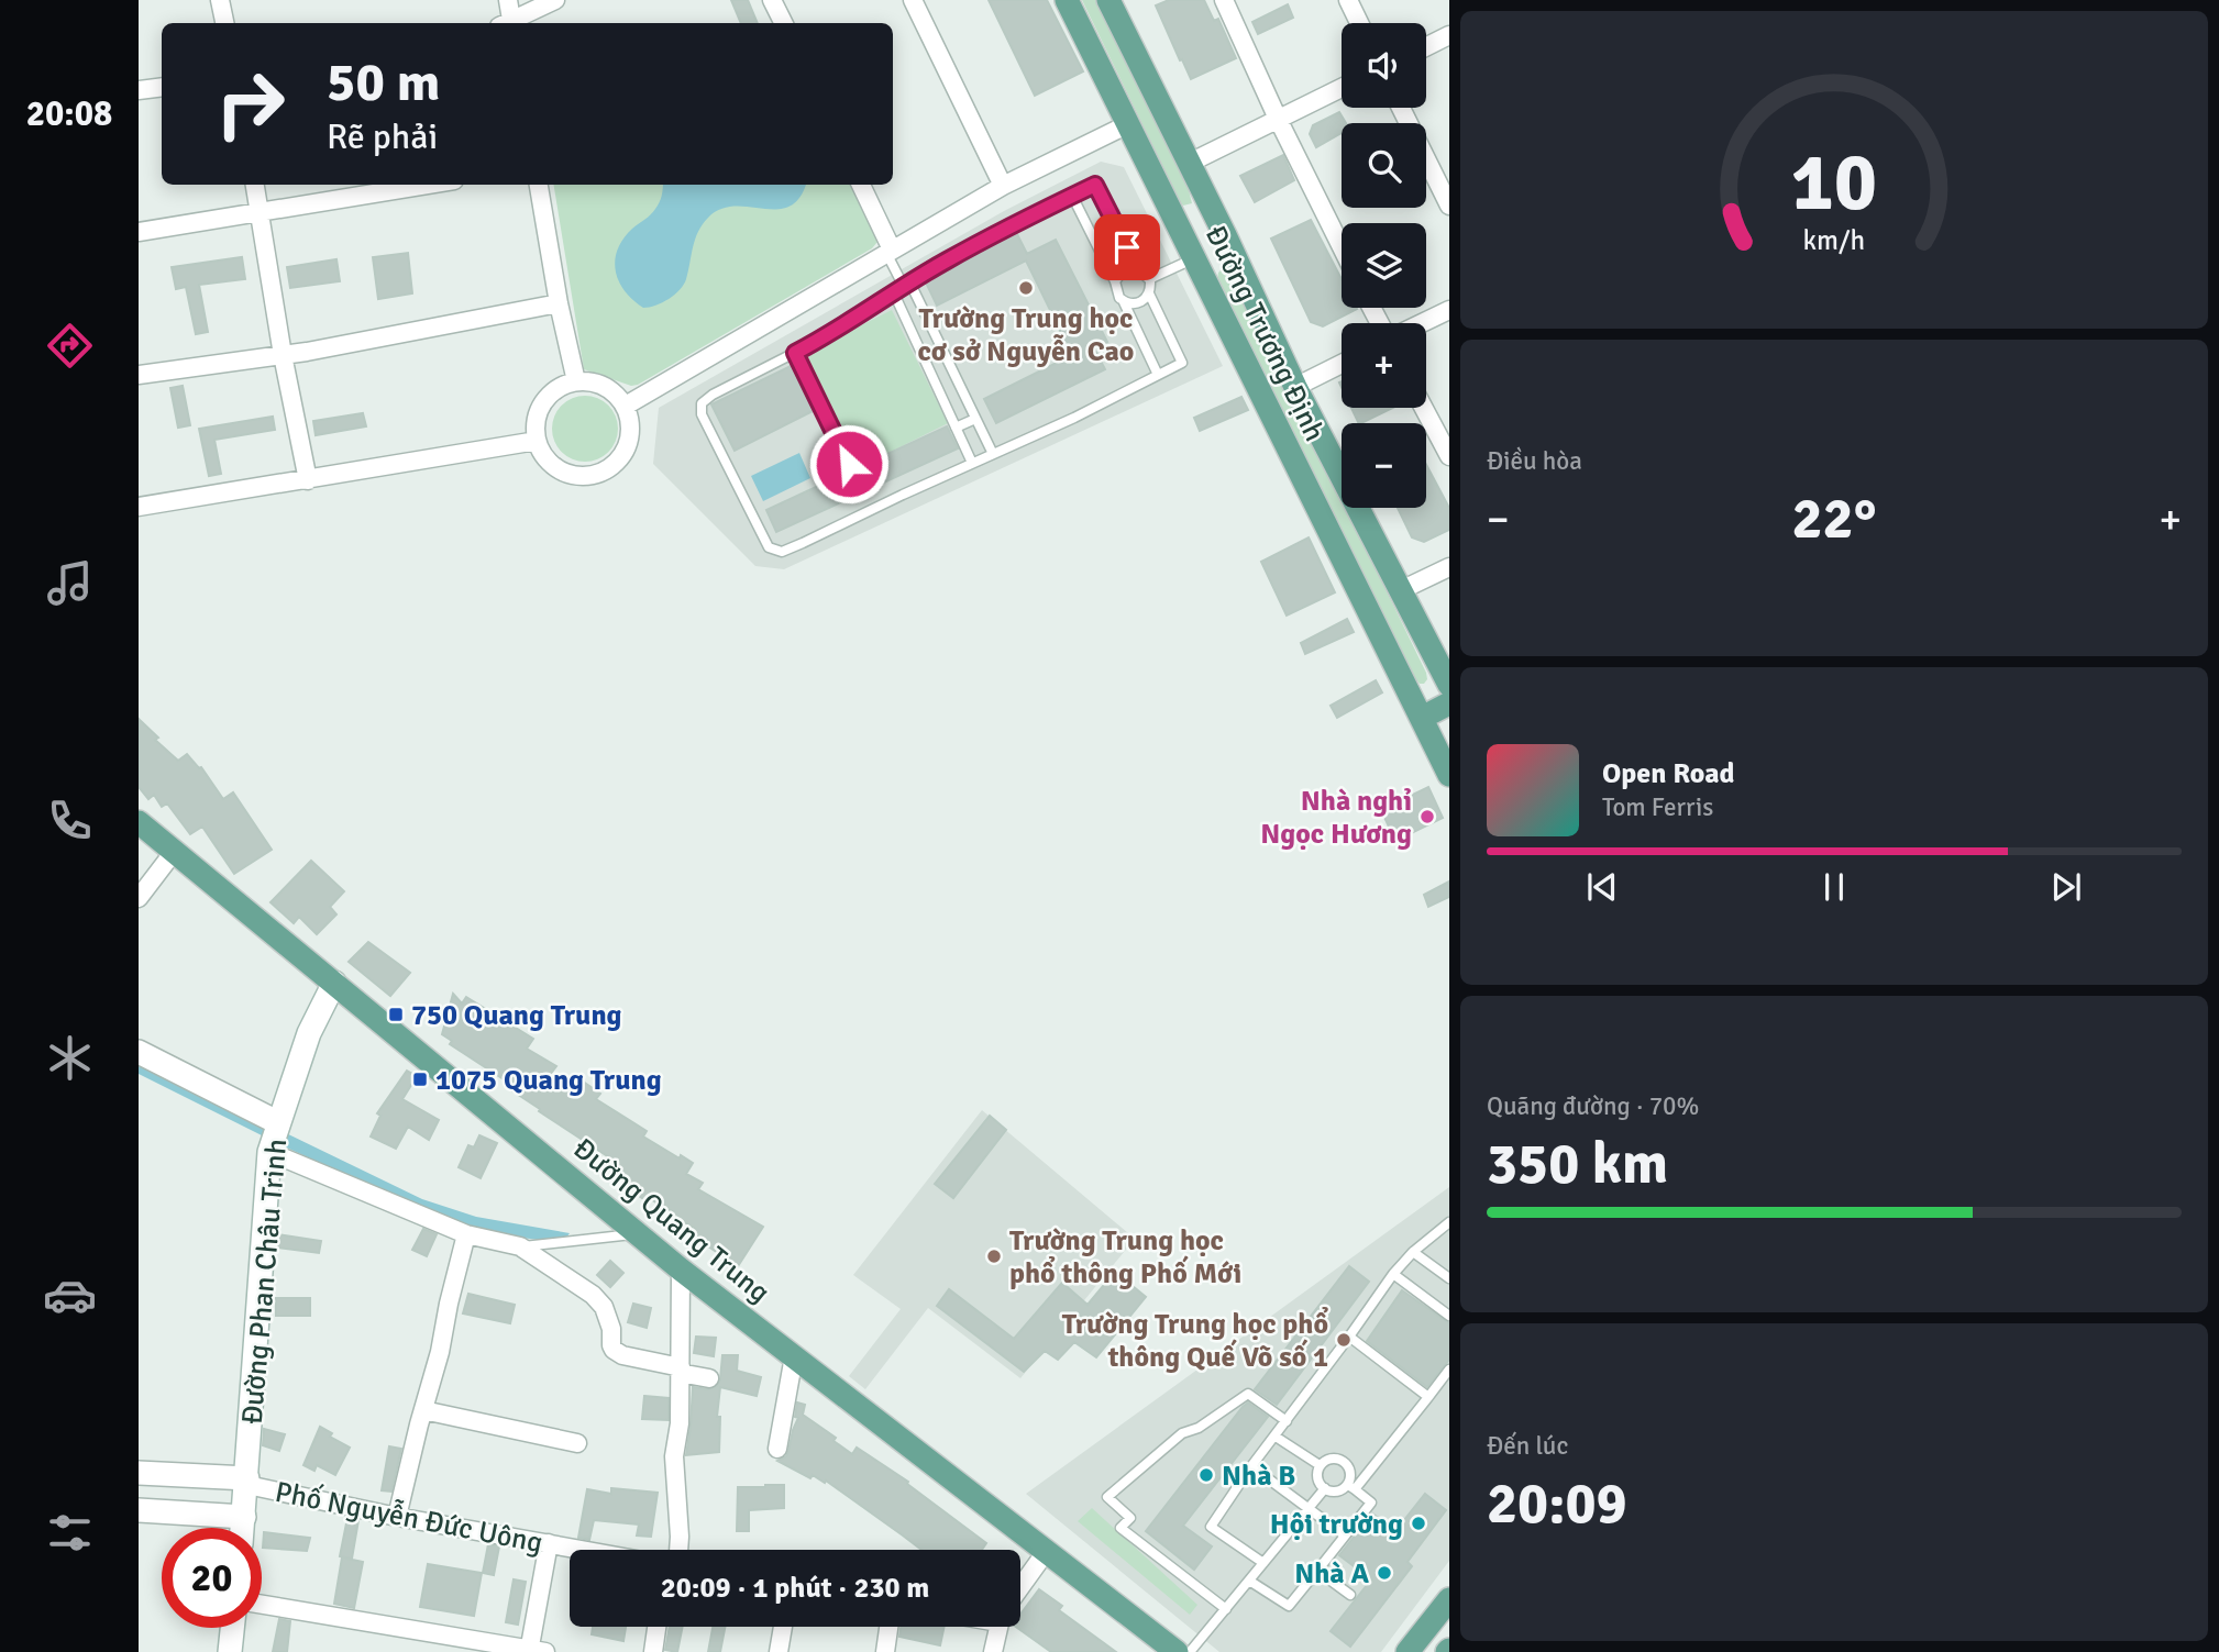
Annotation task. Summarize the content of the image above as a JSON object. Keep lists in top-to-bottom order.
{
  "streets": {
    "main road": ["Đường Trương Định", "Đường Quang Trung", "Đường Phan Châu Trinh"],
    "street": ["Phố Nguyễn Đức Uông"]
  },
  "crossings": [
    ["Đường Quang Trung", "Đường Phan Châu Trinh"],
    ["Đường Phan Châu Trinh", "Phố Nguyễn Đức Uông"]
  ],
  "places": {
    "other": [
      "Trường Trung học cơ sở Nguyễn Cao",
      "Nhà nghỉ Ngọc Hương",
      "Trường Trung học phổ thông Phố Mới",
      "Trường Trung học phổ thông Quế Võ số 1",
      "Nhà B",
      "Hội trường",
      "Nhà A"
    ],
    "transit": ["750 Quang Trung", "1075 Quang Trung"]
  },
  "page": {
    "tabs": "20:08",
    "map_buttons": ["+", "−"],
    "turn": ["50 m", "Rẽ phải"],
    "tile": [
      "Điều hòa",
      ["Quãng đường · 70%", "350 km"],
      ["Đến lúc", "20:09"]
    ],
    "heat": ["−", "22°", "+"],
    "song": ["Open Road", "Tom Ferris"],
    "limit": "20",
    "trip": "20:09 · 1 phút · 230 m",
    "gauge": ["10", "km/h"]
  }
}
